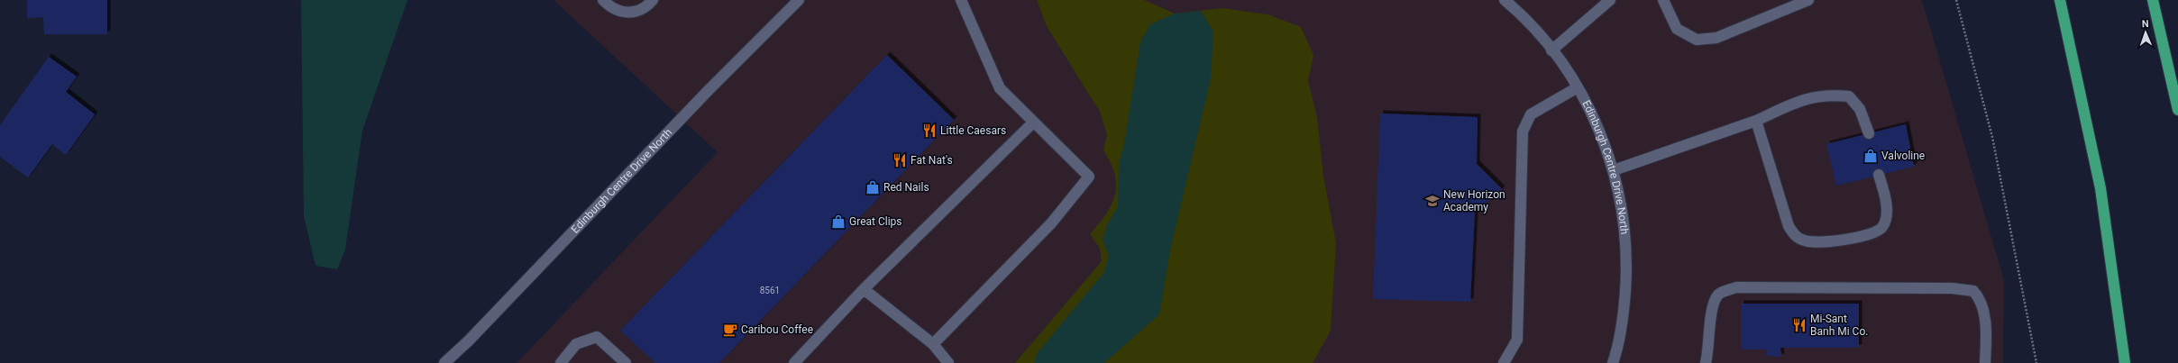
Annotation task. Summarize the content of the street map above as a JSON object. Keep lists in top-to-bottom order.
{
  "streets": {
    "street": ["Edinburgh Centre Drive North"]
  },
  "places": {
    "restaurant": ["Little Caesars", "Fat Nat's", "Mi-Sant Banh Mi Co."],
    "shop": ["Valvoline", "Red Nails", "Great Clips"],
    "school or university": ["New Horizon Academy"],
    "cafe": ["Caribou Coffee"]
  },
  "house_numbers": ["8561"],
  "north": "top"
}
